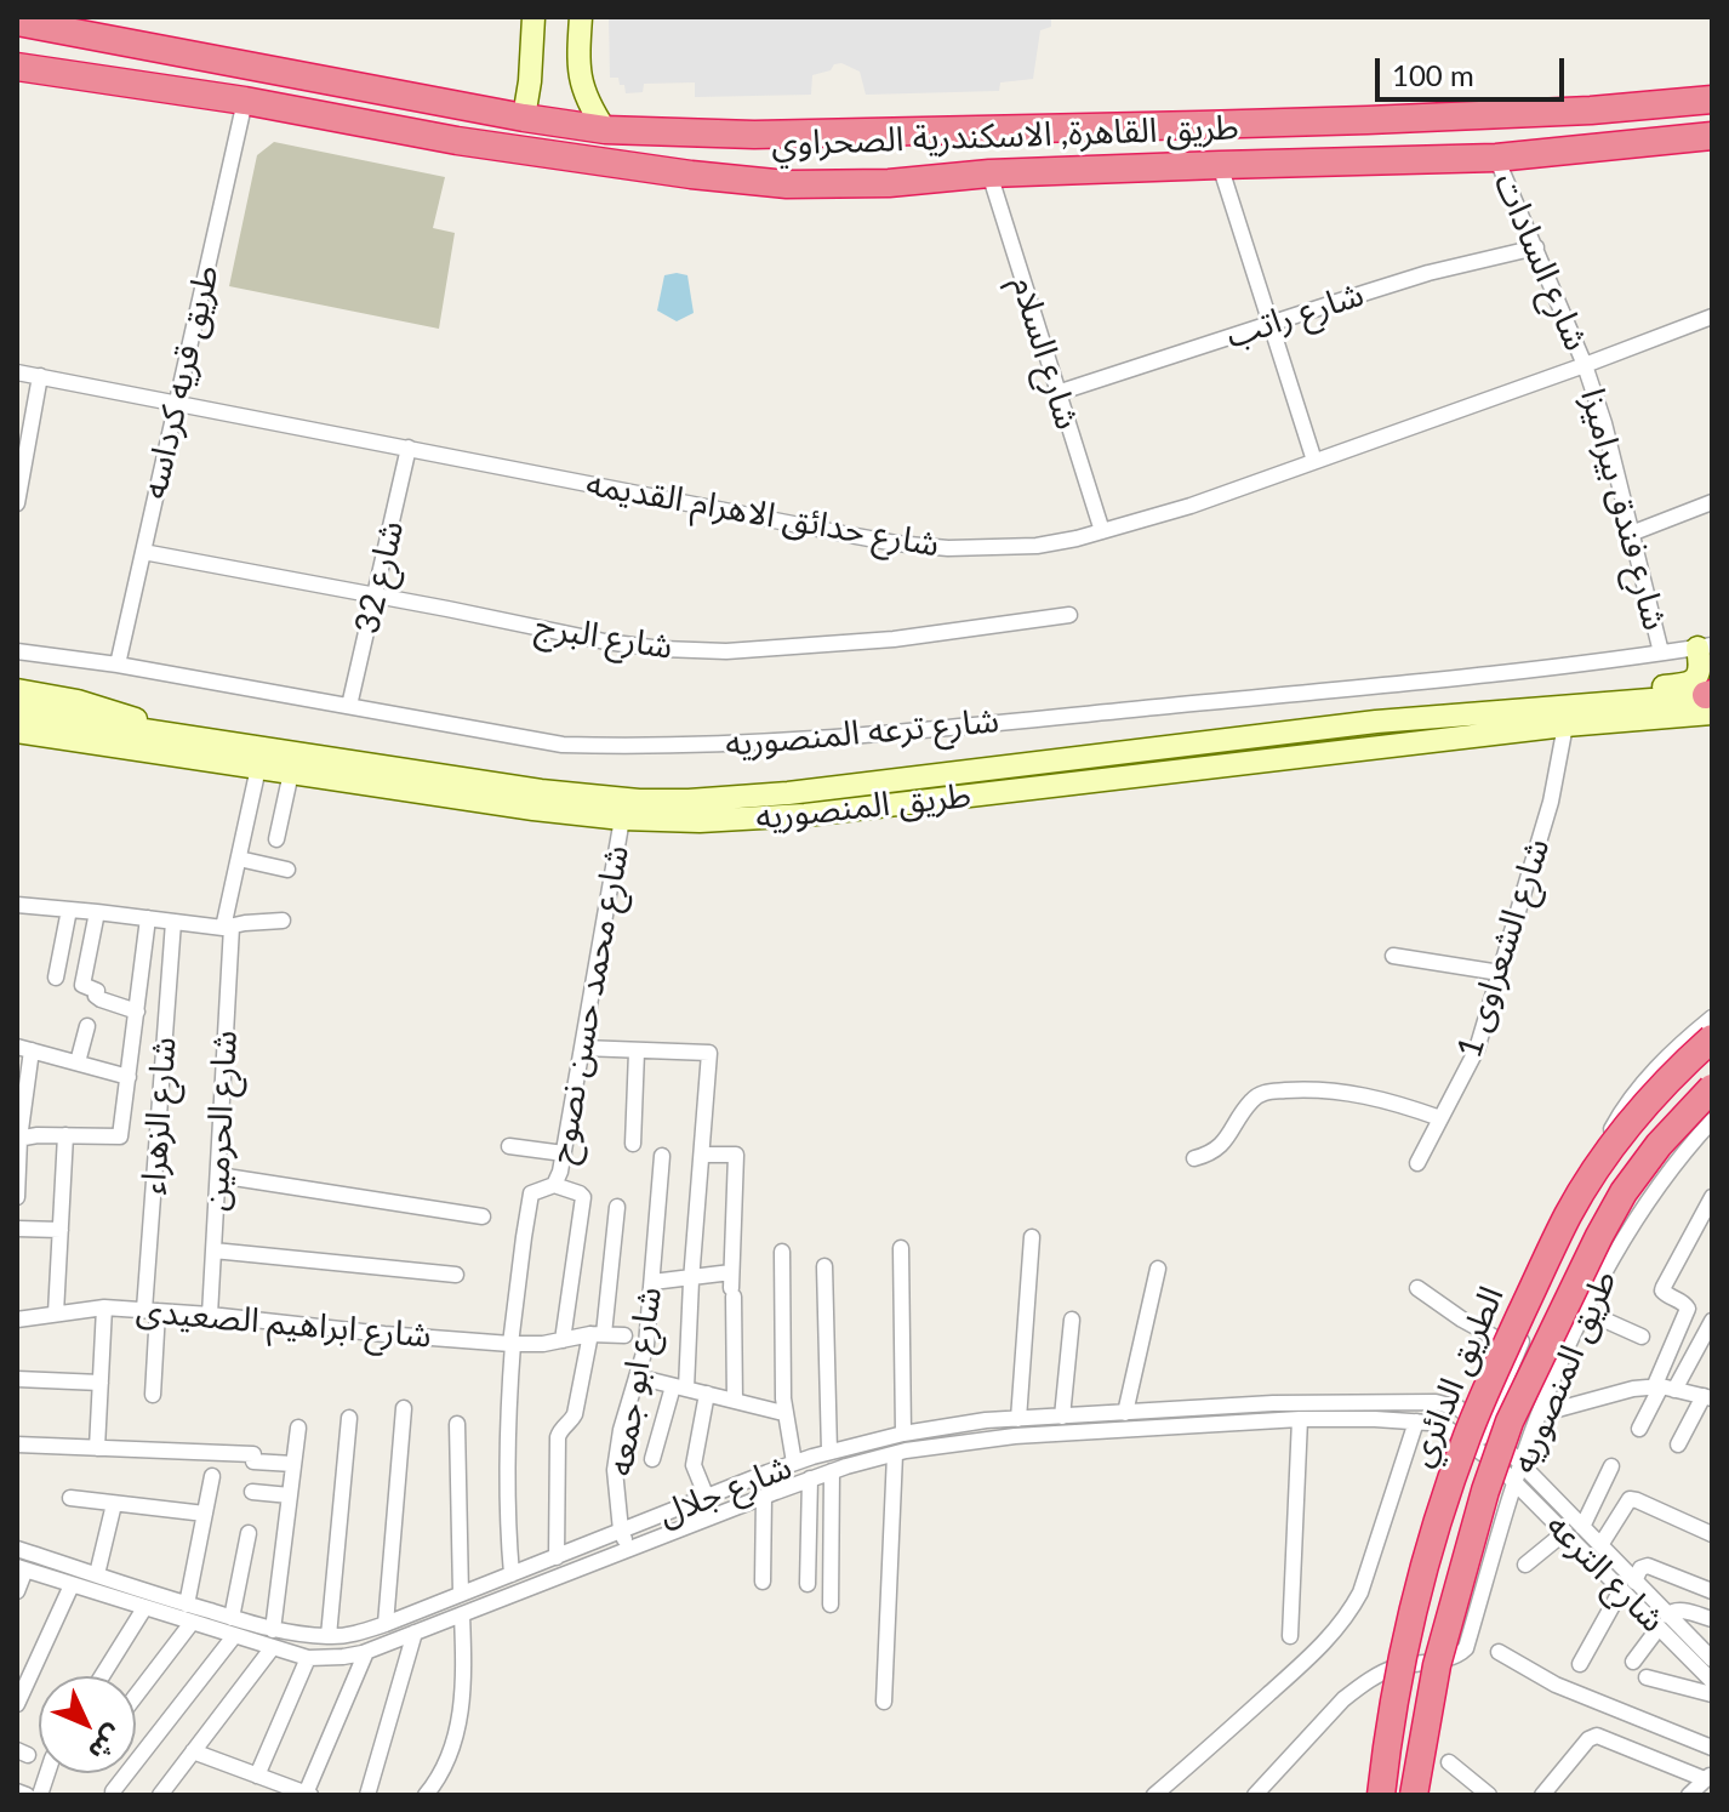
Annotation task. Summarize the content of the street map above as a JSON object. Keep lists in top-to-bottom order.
{
  "streets": {
    "highway": ["طريق القاهرة, الاسكندرية الصحراوي", "الطريق الدائري"],
    "main road": ["طريق المنصوريه"],
    "street": [
      "شارع السادات",
      "شارع راتب",
      "شارع السلام",
      "طريق قريه كرداسه",
      "شارع فندق بيراميزا",
      "شارع حدائق الاهرام القديمه",
      "شارع 32",
      "شارع البرج",
      "شارع ترعه المنصوريه",
      "شارع الشعراوى 1",
      "شارع محمد حسن نصوح",
      "شارع الزهراء",
      "شارع الحرمين",
      "شارع ابراهيم الصعيدى",
      "شارع ابو جمعه",
      "شارع جلال",
      "شارع الترعه"
    ]
  },
  "crossings": [
    ["طريق القاهرة, الاسكندرية الصحراوي", "شارع السادات"],
    ["طريق القاهرة, الاسكندرية الصحراوي", "شارع السلام"],
    ["طريق القاهرة, الاسكندرية الصحراوي", "طريق قريه كرداسه"],
    ["شارع السادات", "شارع راتب"],
    ["شارع السادات", "شارع فندق بيراميزا"],
    ["شارع السادات", "شارع حدائق الاهرام القديمه"],
    ["شارع راتب", "شارع السلام"],
    ["شارع السلام", "شارع حدائق الاهرام القديمه"],
    ["طريق قريه كرداسه", "شارع حدائق الاهرام القديمه"],
    ["طريق قريه كرداسه", "شارع البرج"],
    ["طريق قريه كرداسه", "شارع ترعه المنصوريه"],
    ["شارع فندق بيراميزا", "شارع حدائق الاهرام القديمه"],
    ["شارع فندق بيراميزا", "شارع ترعه المنصوريه"],
    ["شارع حدائق الاهرام القديمه", "شارع 32"],
    ["شارع 32", "شارع البرج"],
    ["شارع 32", "شارع ترعه المنصوريه"],
    ["طريق المنصوريه", "شارع الشعراوى 1"],
    ["طريق المنصوريه", "شارع محمد حسن نصوح"],
    ["طريق المنصوريه", "شارع الحرمين"],
    ["طريق المنصوريه", "شارع الترعه"],
    ["شارع محمد حسن نصوح", "شارع ابراهيم الصعيدى"],
    ["شارع محمد حسن نصوح", "شارع جلال"],
    ["شارع الزهراء", "شارع ابراهيم الصعيدى"],
    ["شارع الحرمين", "شارع ابراهيم الصعيدى"],
    ["شارع ابو جمعه", "شارع جلال"],
    ["شارع جلال", "شارع الترعه"]
  ],
  "scale_bar": "100 m",
  "north": "bottom right"
}
